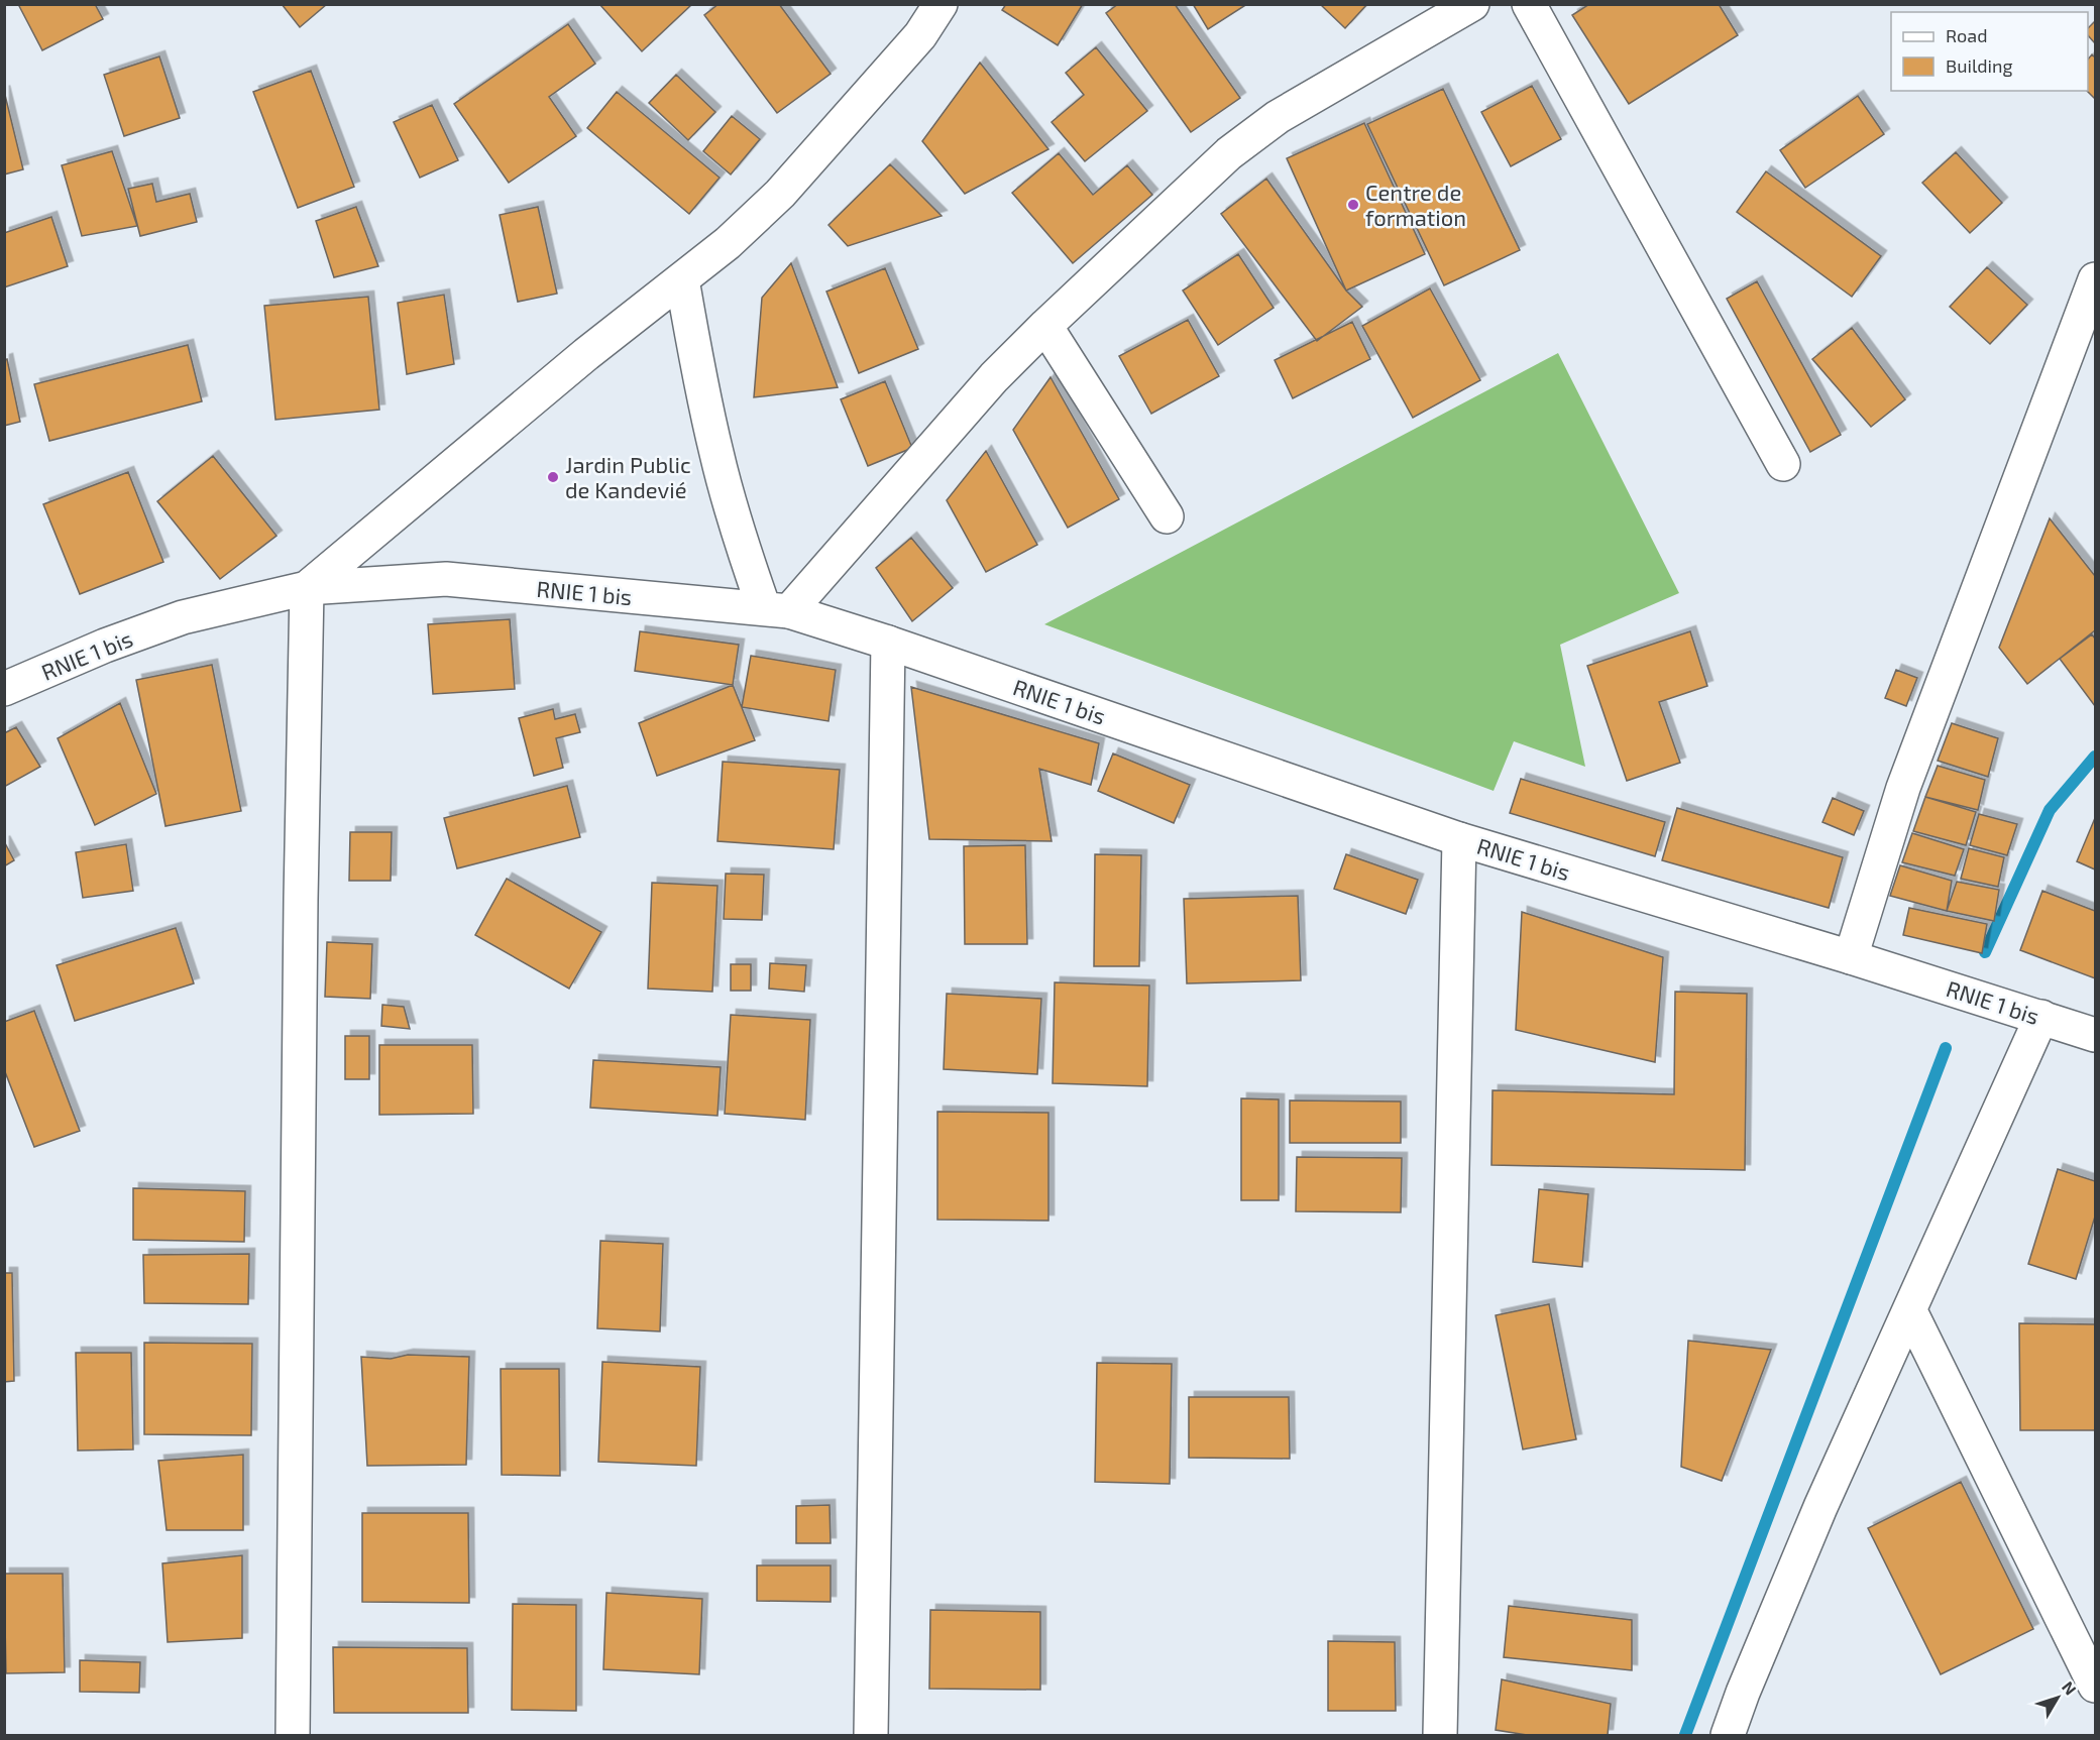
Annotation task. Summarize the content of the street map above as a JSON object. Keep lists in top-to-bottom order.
{
  "streets": {
    "street": ["RNIE 1 bis"]
  },
  "places": ["Centre de formation", "Jardin Public de Kandevié"],
  "legend": ["Road", "Building"],
  "north": "top right"
}
